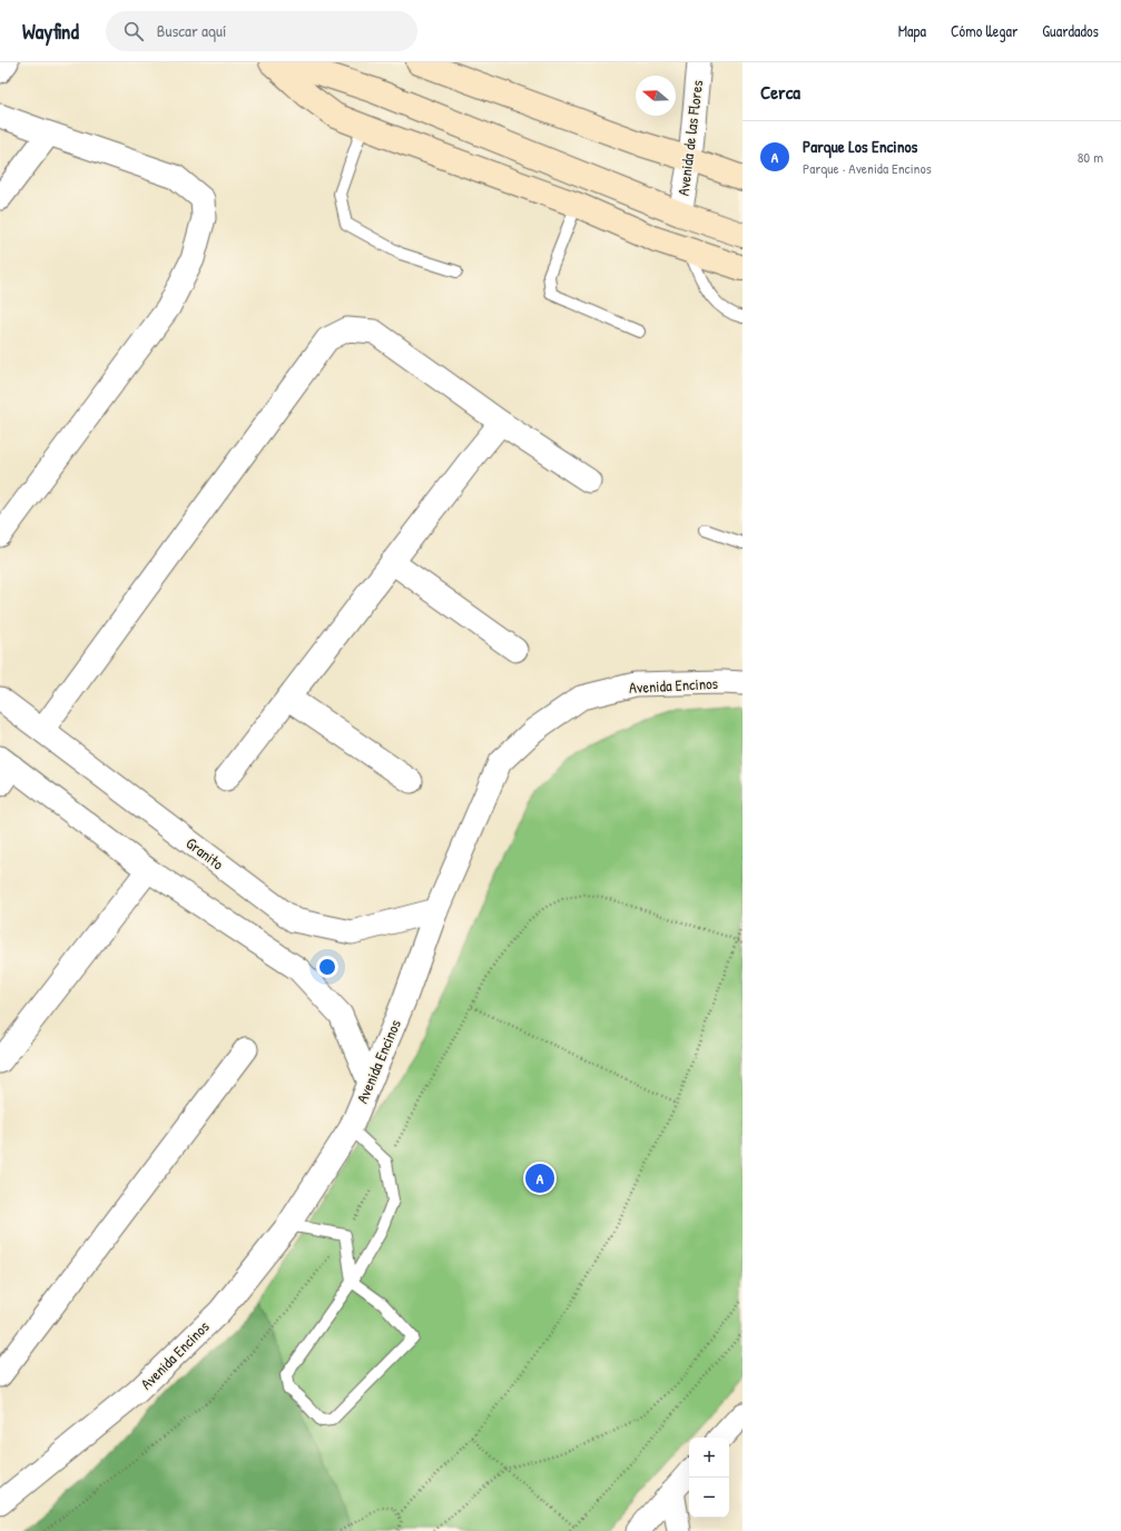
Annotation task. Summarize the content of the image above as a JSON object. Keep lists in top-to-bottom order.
{
  "streets": {
    "street": ["Avenida de las Flores", "Avenida Encinos", "Granito"]
  },
  "crossings": [
    ["Avenida Encinos", "Granito"]
  ],
  "north": "left",
  "page": {
    "header": "Wayfind",
    "search": "Buscar aquí",
    "nav": ["Mapa", "Cómo llegar", "Guardados"],
    "heading": "Cerca",
    "list": [
      {
        "mark": "A",
        "name": "Parque Los Encinos",
        "note": "Parque · Avenida Encinos",
        "value": "80 m"
      }
    ],
    "pins": "A",
    "map_buttons": ["+", "−"]
  }
}
